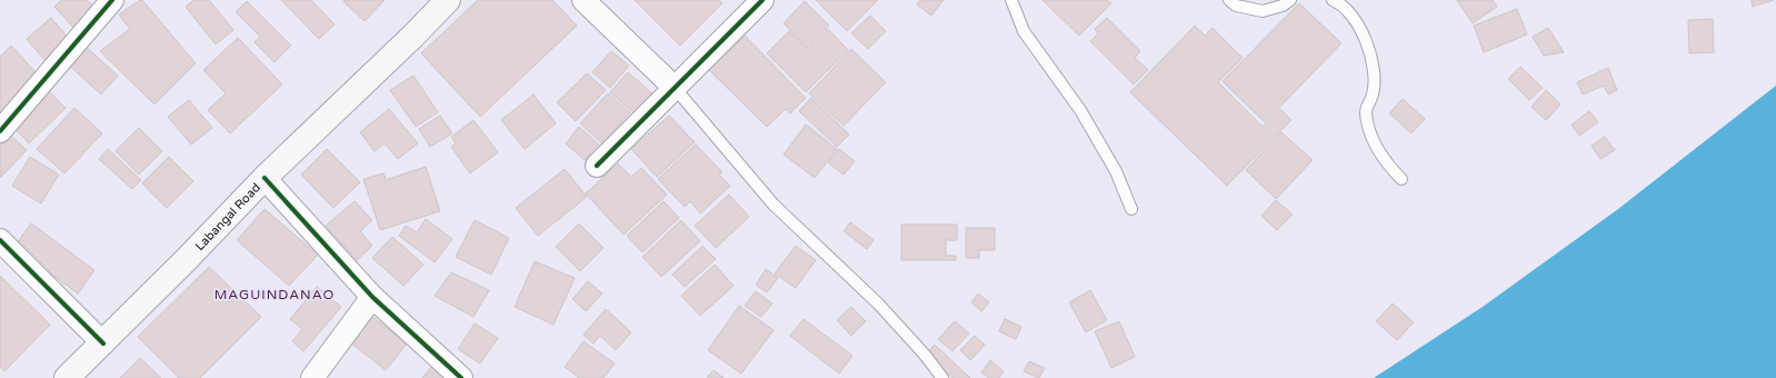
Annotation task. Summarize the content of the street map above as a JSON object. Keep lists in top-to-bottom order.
{
  "streets": {
    "main road": ["Labangal Road"]
  },
  "districts": ["MAGUINDANAO"]
}
